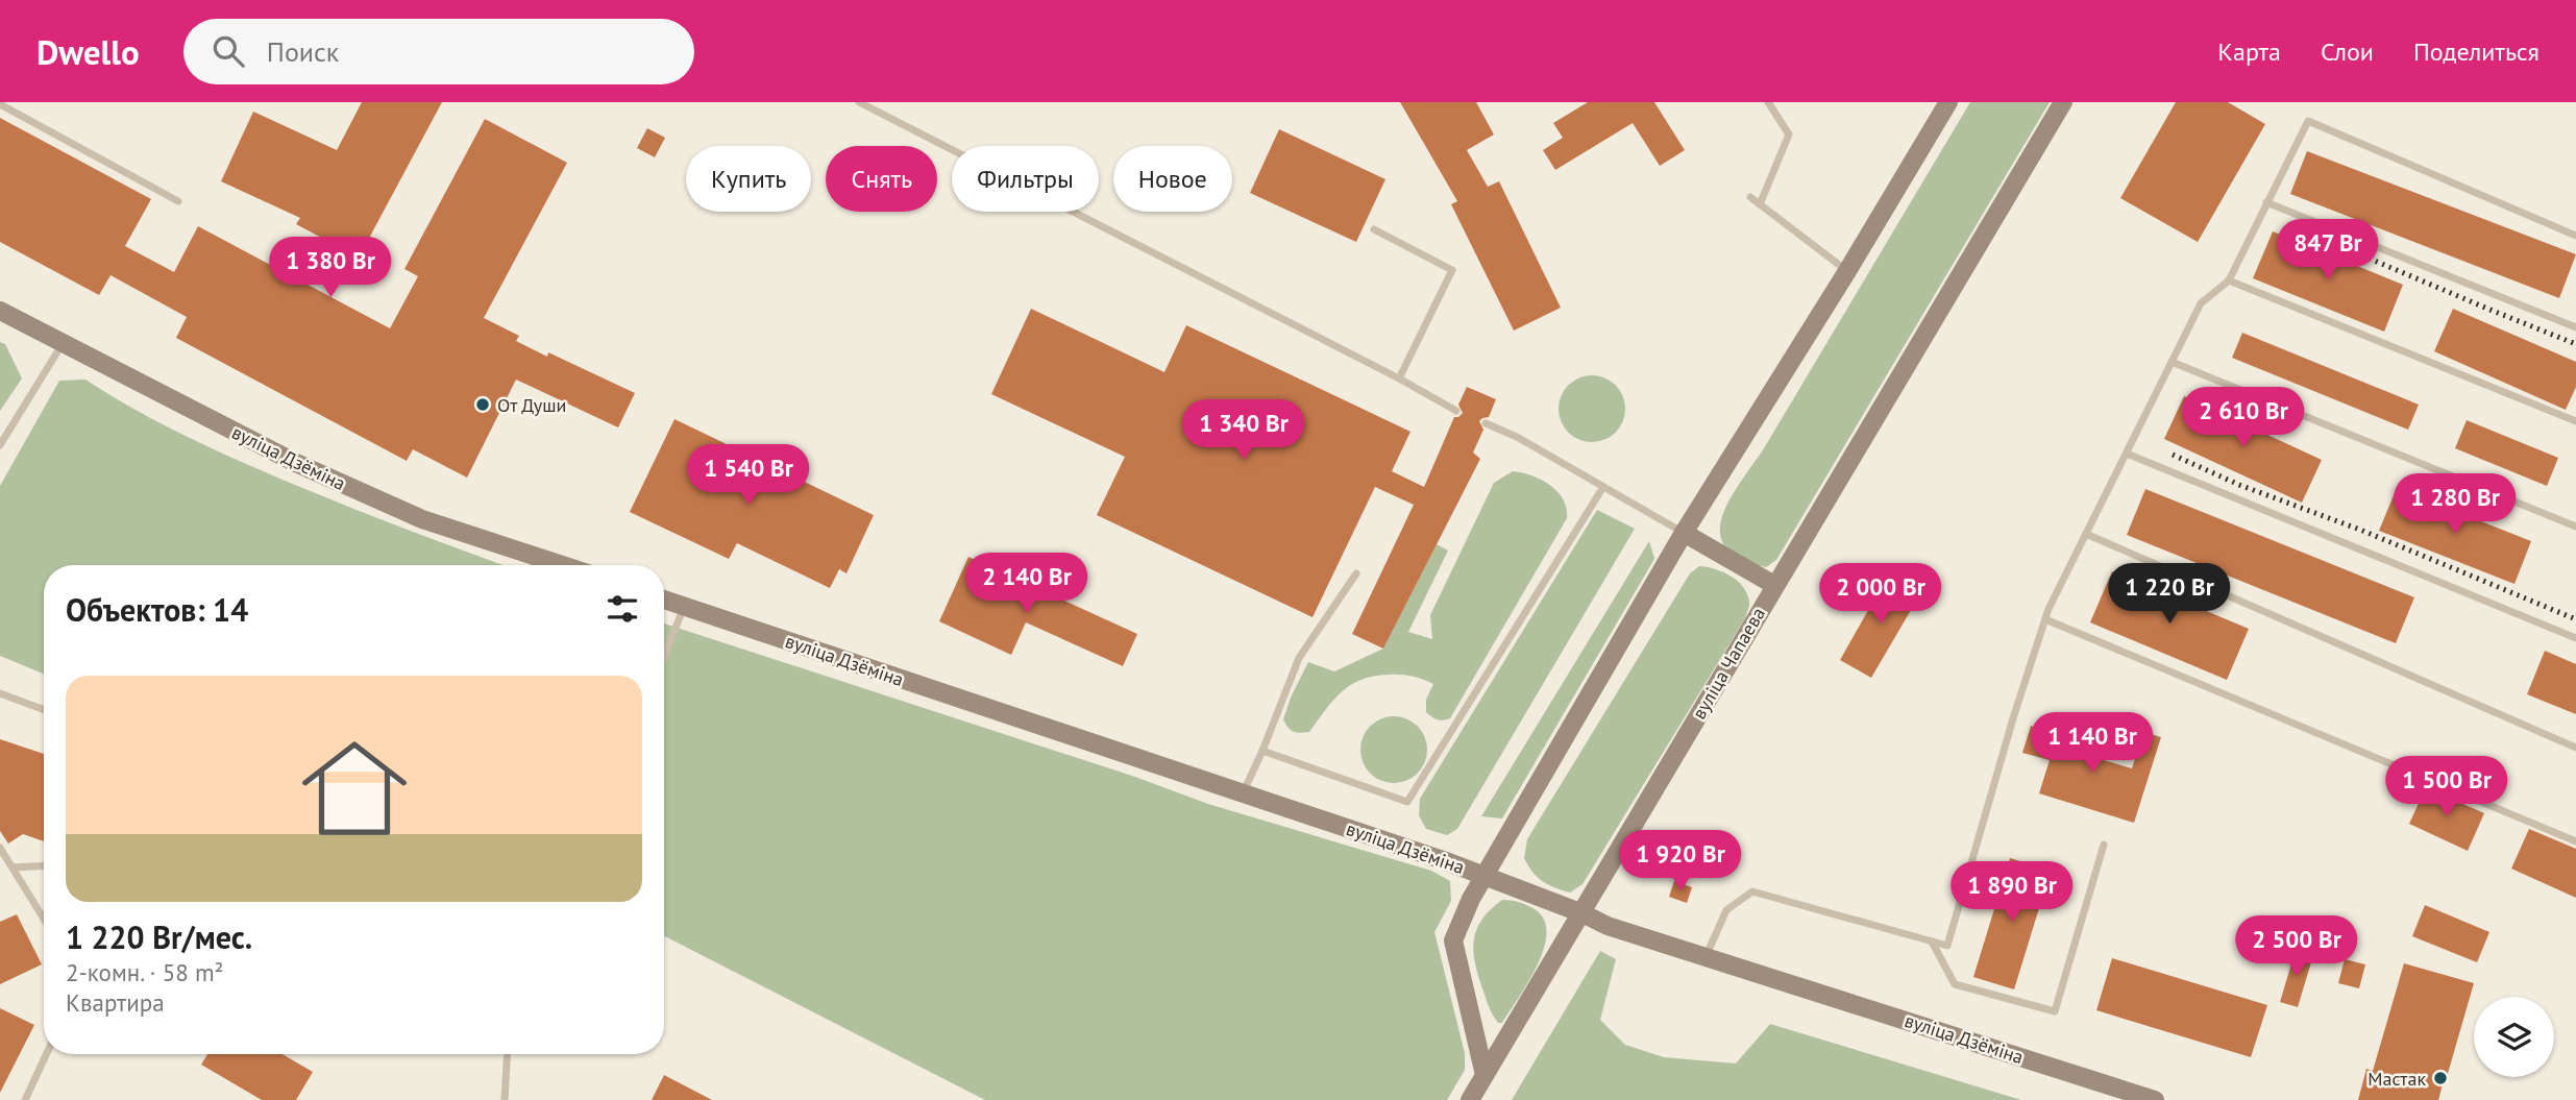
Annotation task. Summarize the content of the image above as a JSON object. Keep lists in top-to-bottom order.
{
  "streets": {
    "main road": ["вуліца Дзёміна", "вуліца Чапаева"]
  },
  "crossings": [
    ["вуліца Дзёміна", "вуліца Чапаева"]
  ],
  "places": ["От Души", "Мастак"],
  "page": {
    "header": "Dwello",
    "search": "Поиск",
    "nav": ["Карта", "Слои", "Поделиться"],
    "chip": [
      "Купить",
      "Снять",
      "Фильтры",
      "Новое"
    ],
    "price": [
      "847 Br",
      "1 380 Br",
      "2 610 Br",
      "1 340 Br",
      "1 540 Br",
      "1 280 Br",
      "2 140 Br",
      "2 000 Br",
      "1 220 Br",
      "1 140 Br",
      "1 500 Br",
      "1 920 Br",
      "1 890 Br",
      "2 500 Br"
    ],
    "heading": "Объектов: 14",
    "list": [
      {
        "name": "1 220 Br/мес.",
        "note": "2-комн. · 58 m² · Квартира"
      }
    ]
  }
}
